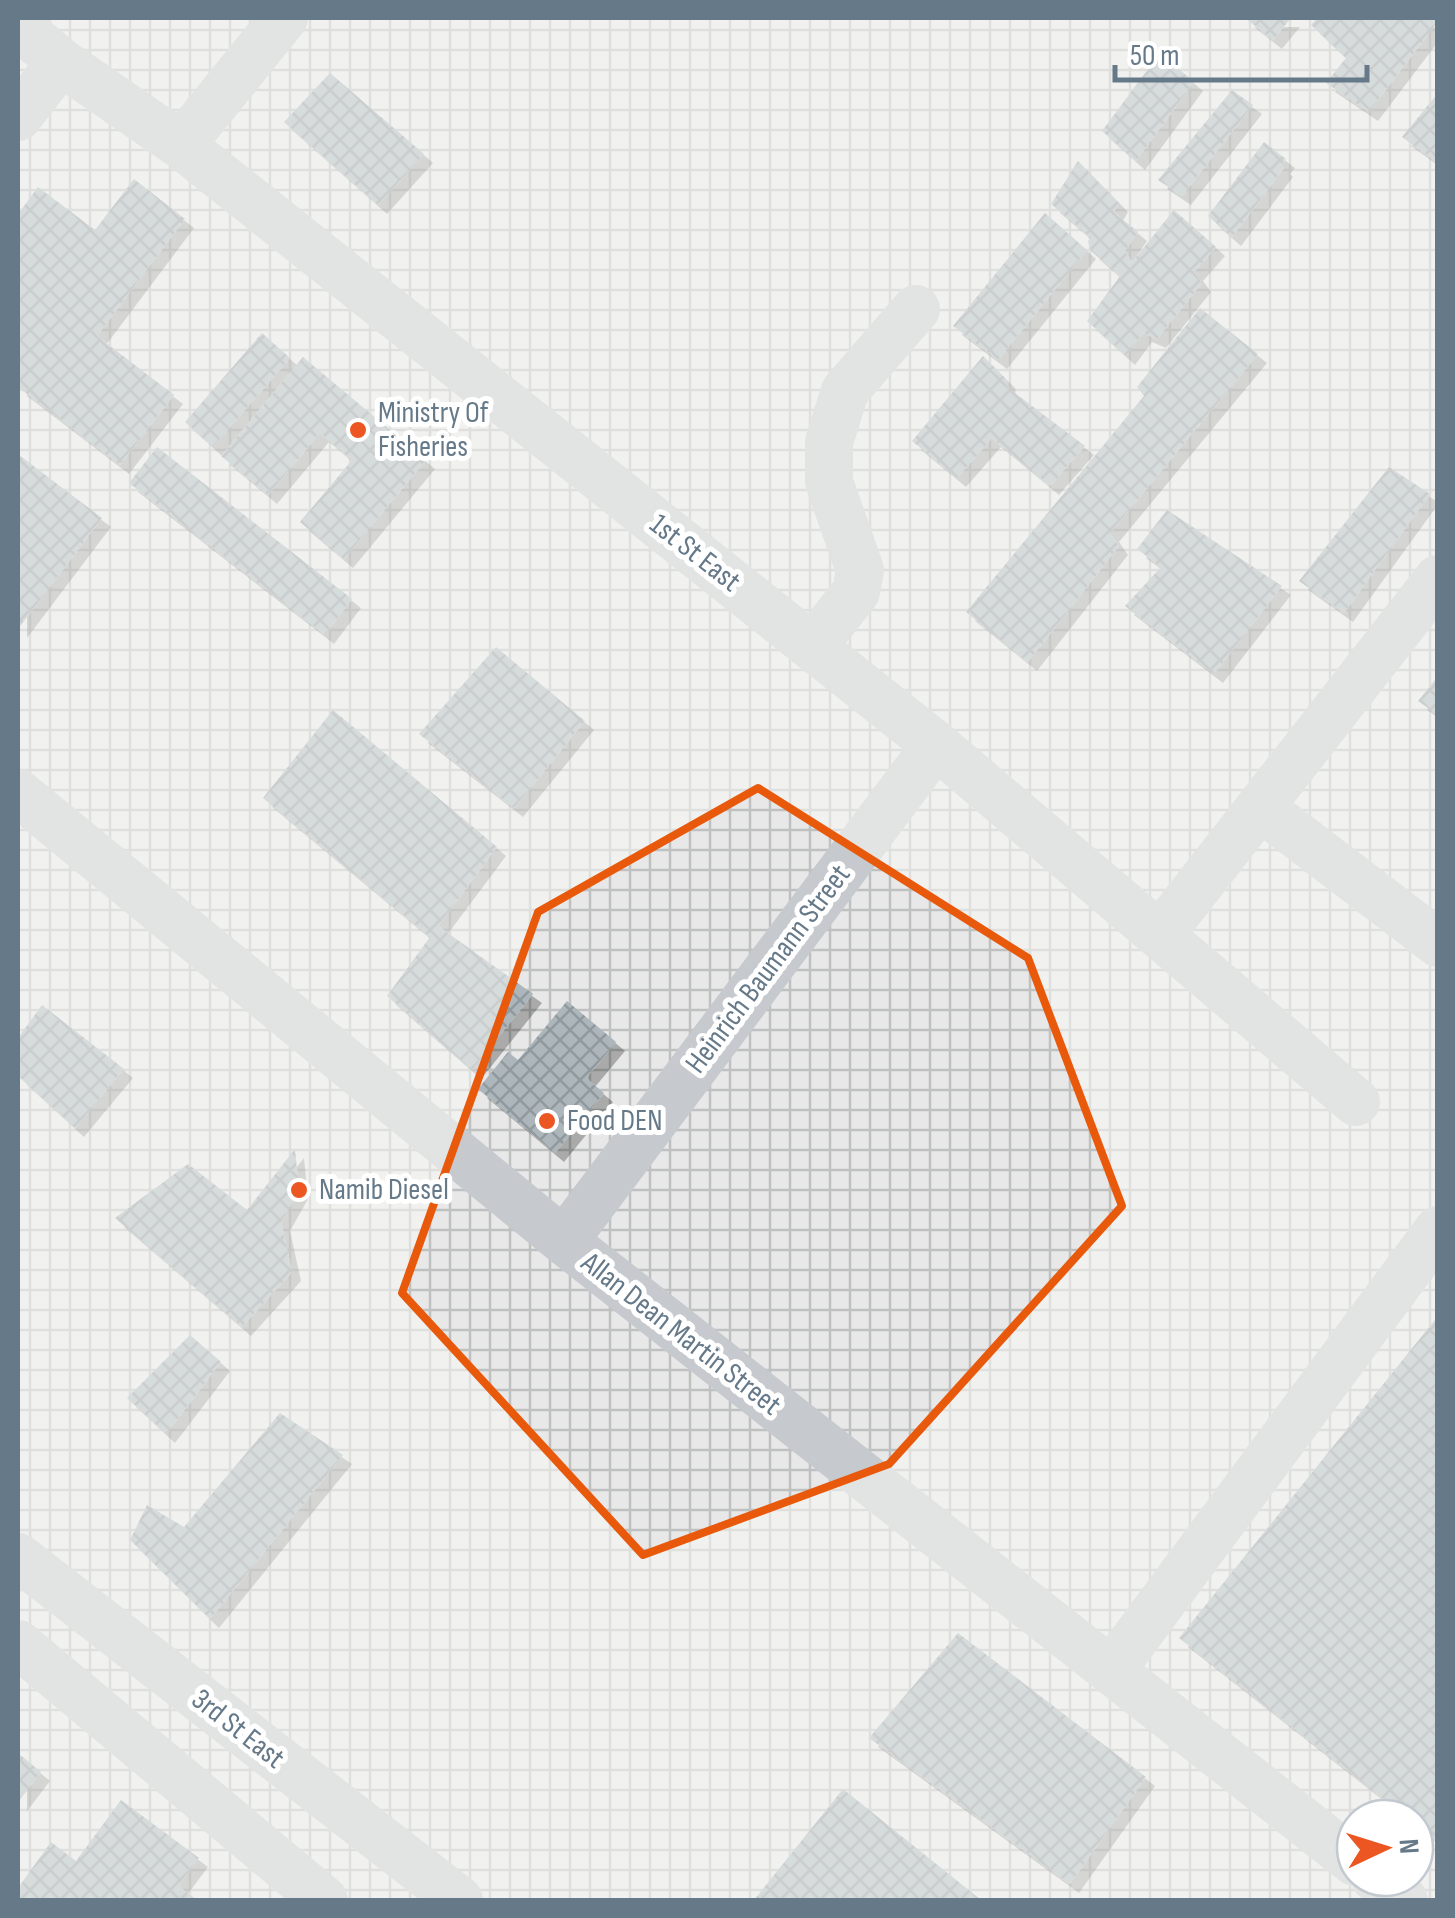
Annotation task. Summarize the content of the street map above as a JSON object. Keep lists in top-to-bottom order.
{
  "streets": {
    "street": [
      "1st St East",
      "Heinrich Baumann Street",
      "Allan Dean Martin Street",
      "3rd St East"
    ]
  },
  "crossings": [
    ["1st St East", "Heinrich Baumann Street"],
    ["Heinrich Baumann Street", "Allan Dean Martin Street"]
  ],
  "places": ["Ministry Of Fisheries", "Food DEN", "Namib Diesel"],
  "scale_bar": "50 m",
  "north": "right"
}
